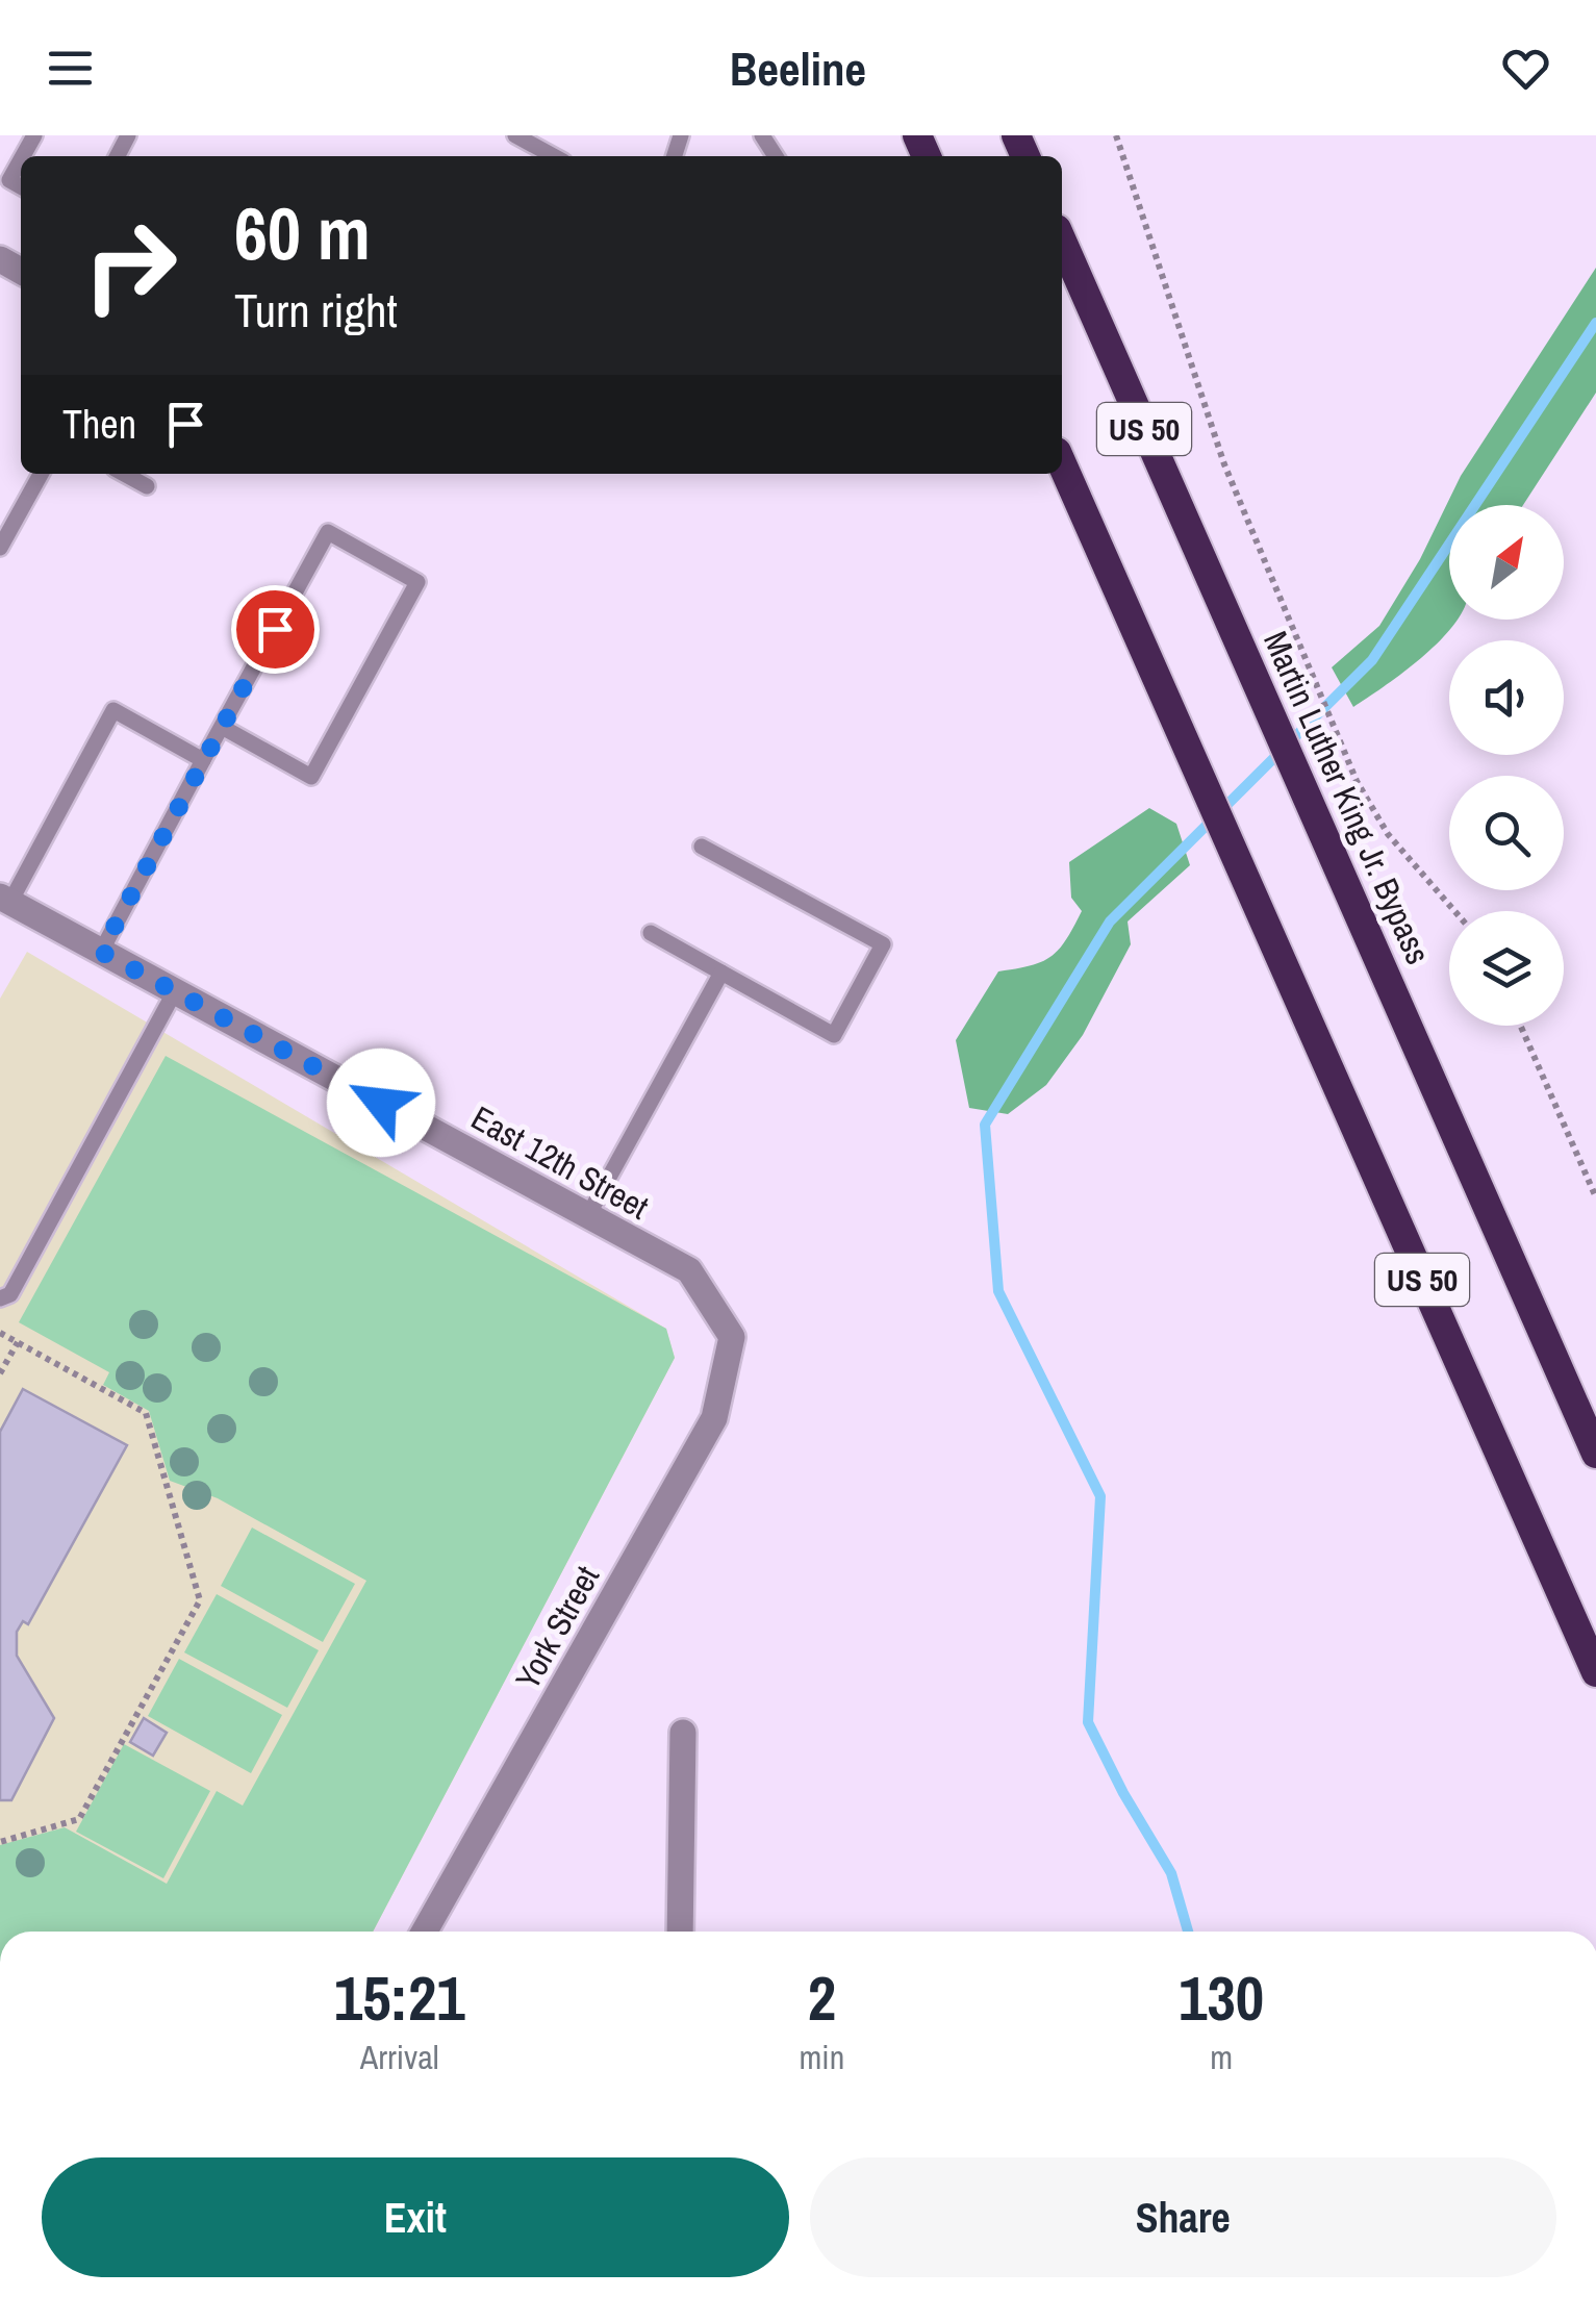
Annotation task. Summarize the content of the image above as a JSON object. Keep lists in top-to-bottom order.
{
  "streets": {
    "highway": ["US 50", "Martin Luther King Jr. Bypass"],
    "street": ["East 12th Street", "York Street"]
  },
  "crossings": [
    ["East 12th Street", "York Street"]
  ],
  "north": "top right",
  "page": {
    "header": "Beeline",
    "turn": ["60 m", "Turn right"],
    "then": "Then",
    "eta": [
      "15:21",
      "Arrival",
      "2",
      "min",
      "130",
      "m"
    ],
    "buttons": ["Exit", "Share"]
  }
}
